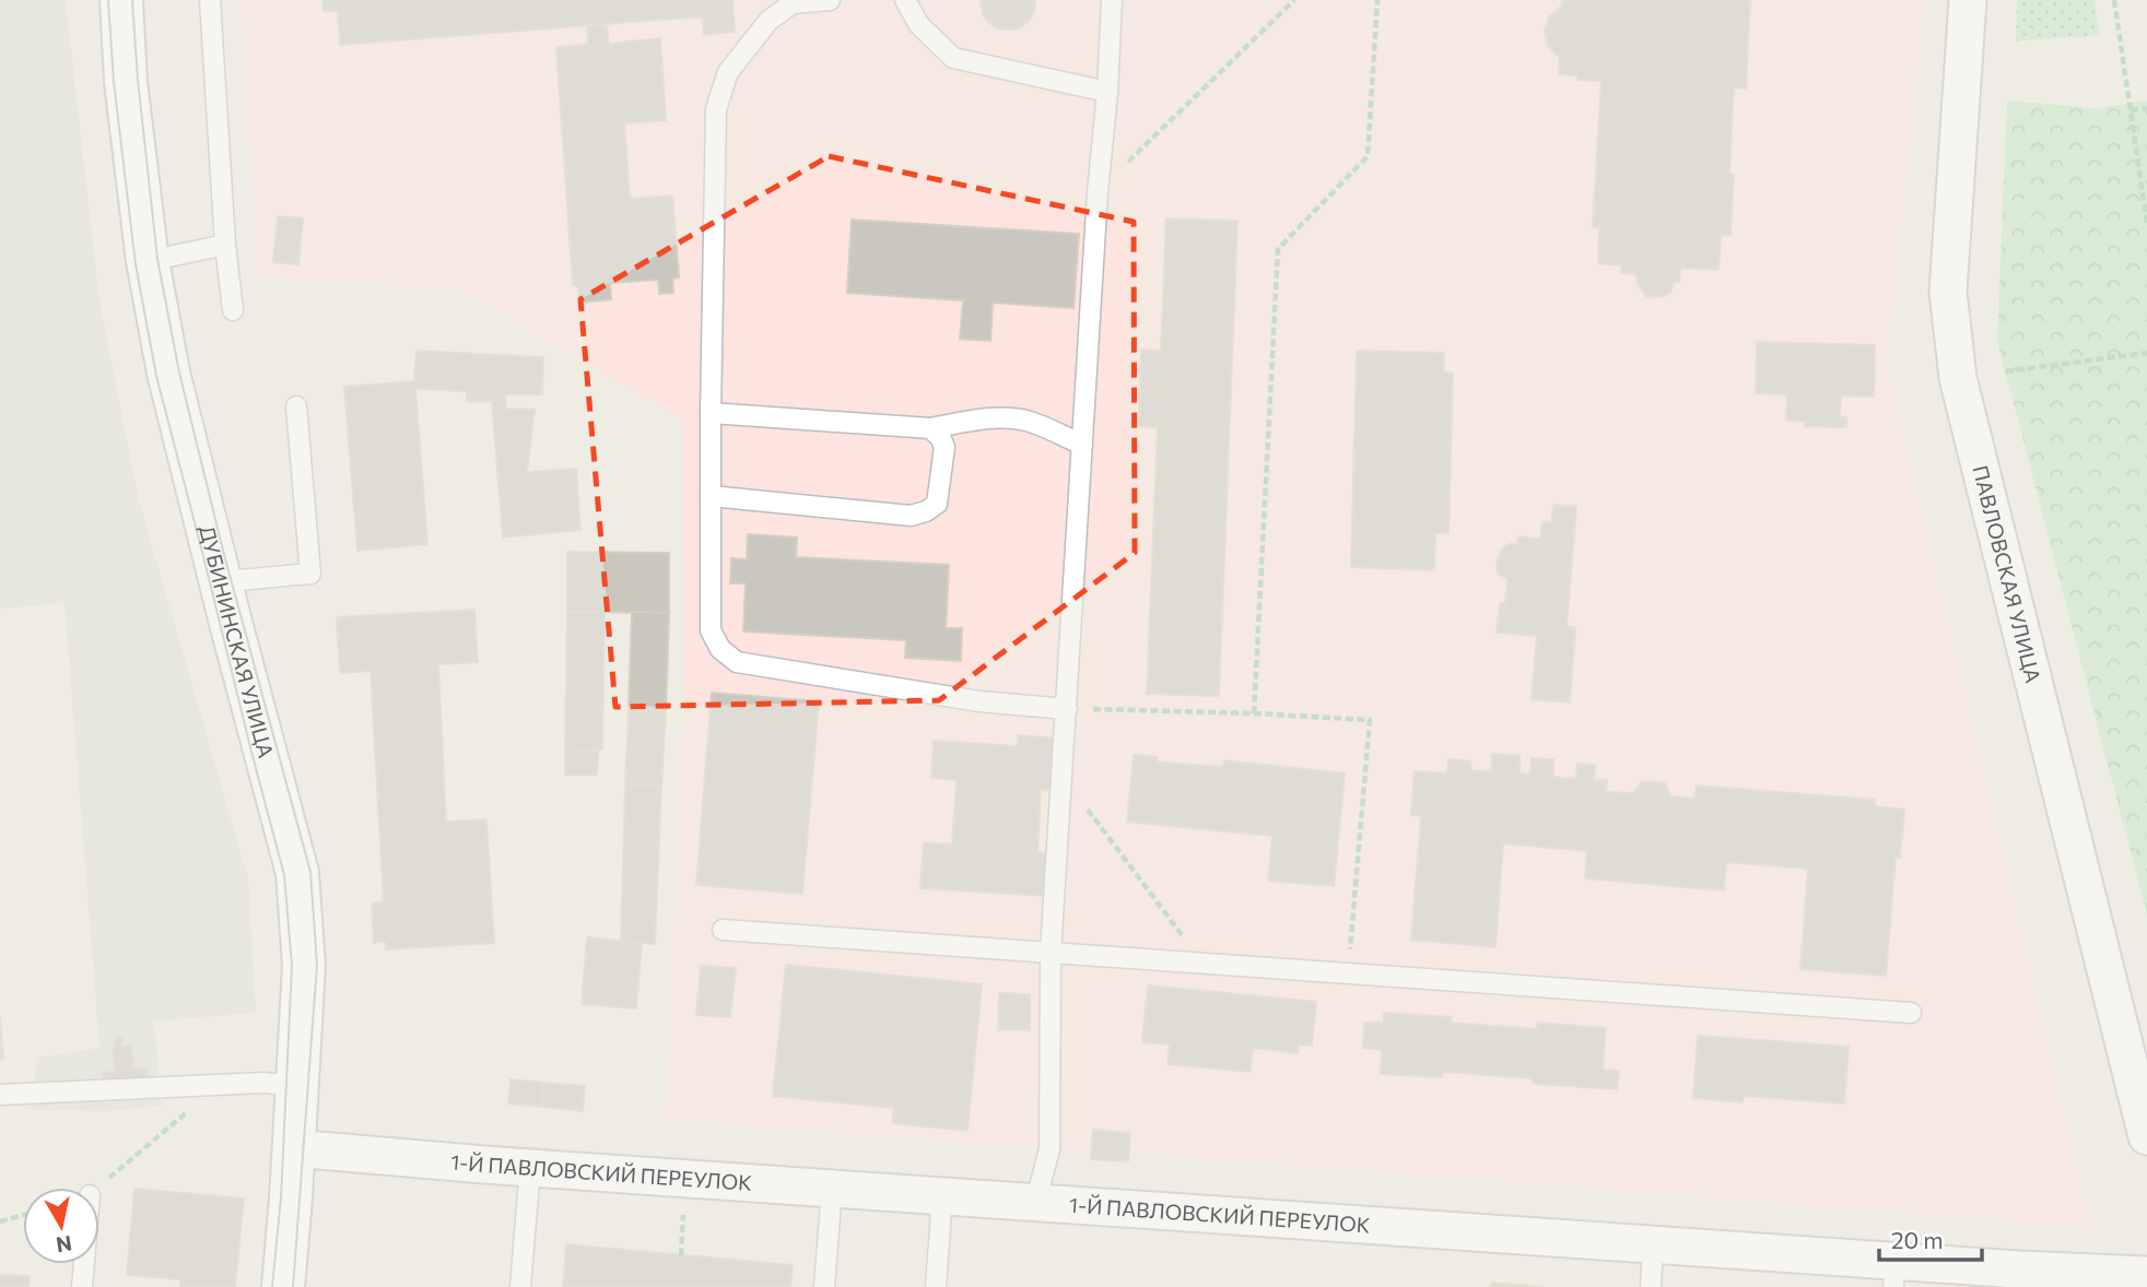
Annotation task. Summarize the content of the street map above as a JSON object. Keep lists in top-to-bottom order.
{
  "streets": {
    "main road": ["ДУБИНИНСКАЯ УЛИЦА"],
    "street": ["ПАВЛОВСКАЯ УЛИЦА", "1-Й ПАВЛОВСКИЙ ПЕРЕУЛОК"]
  },
  "crossings": [
    ["ДУБИНИНСКАЯ УЛИЦА", "1-Й ПАВЛОВСКИЙ ПЕРЕУЛОК"]
  ],
  "scale_bar": "20 m",
  "north": "bottom"
}
